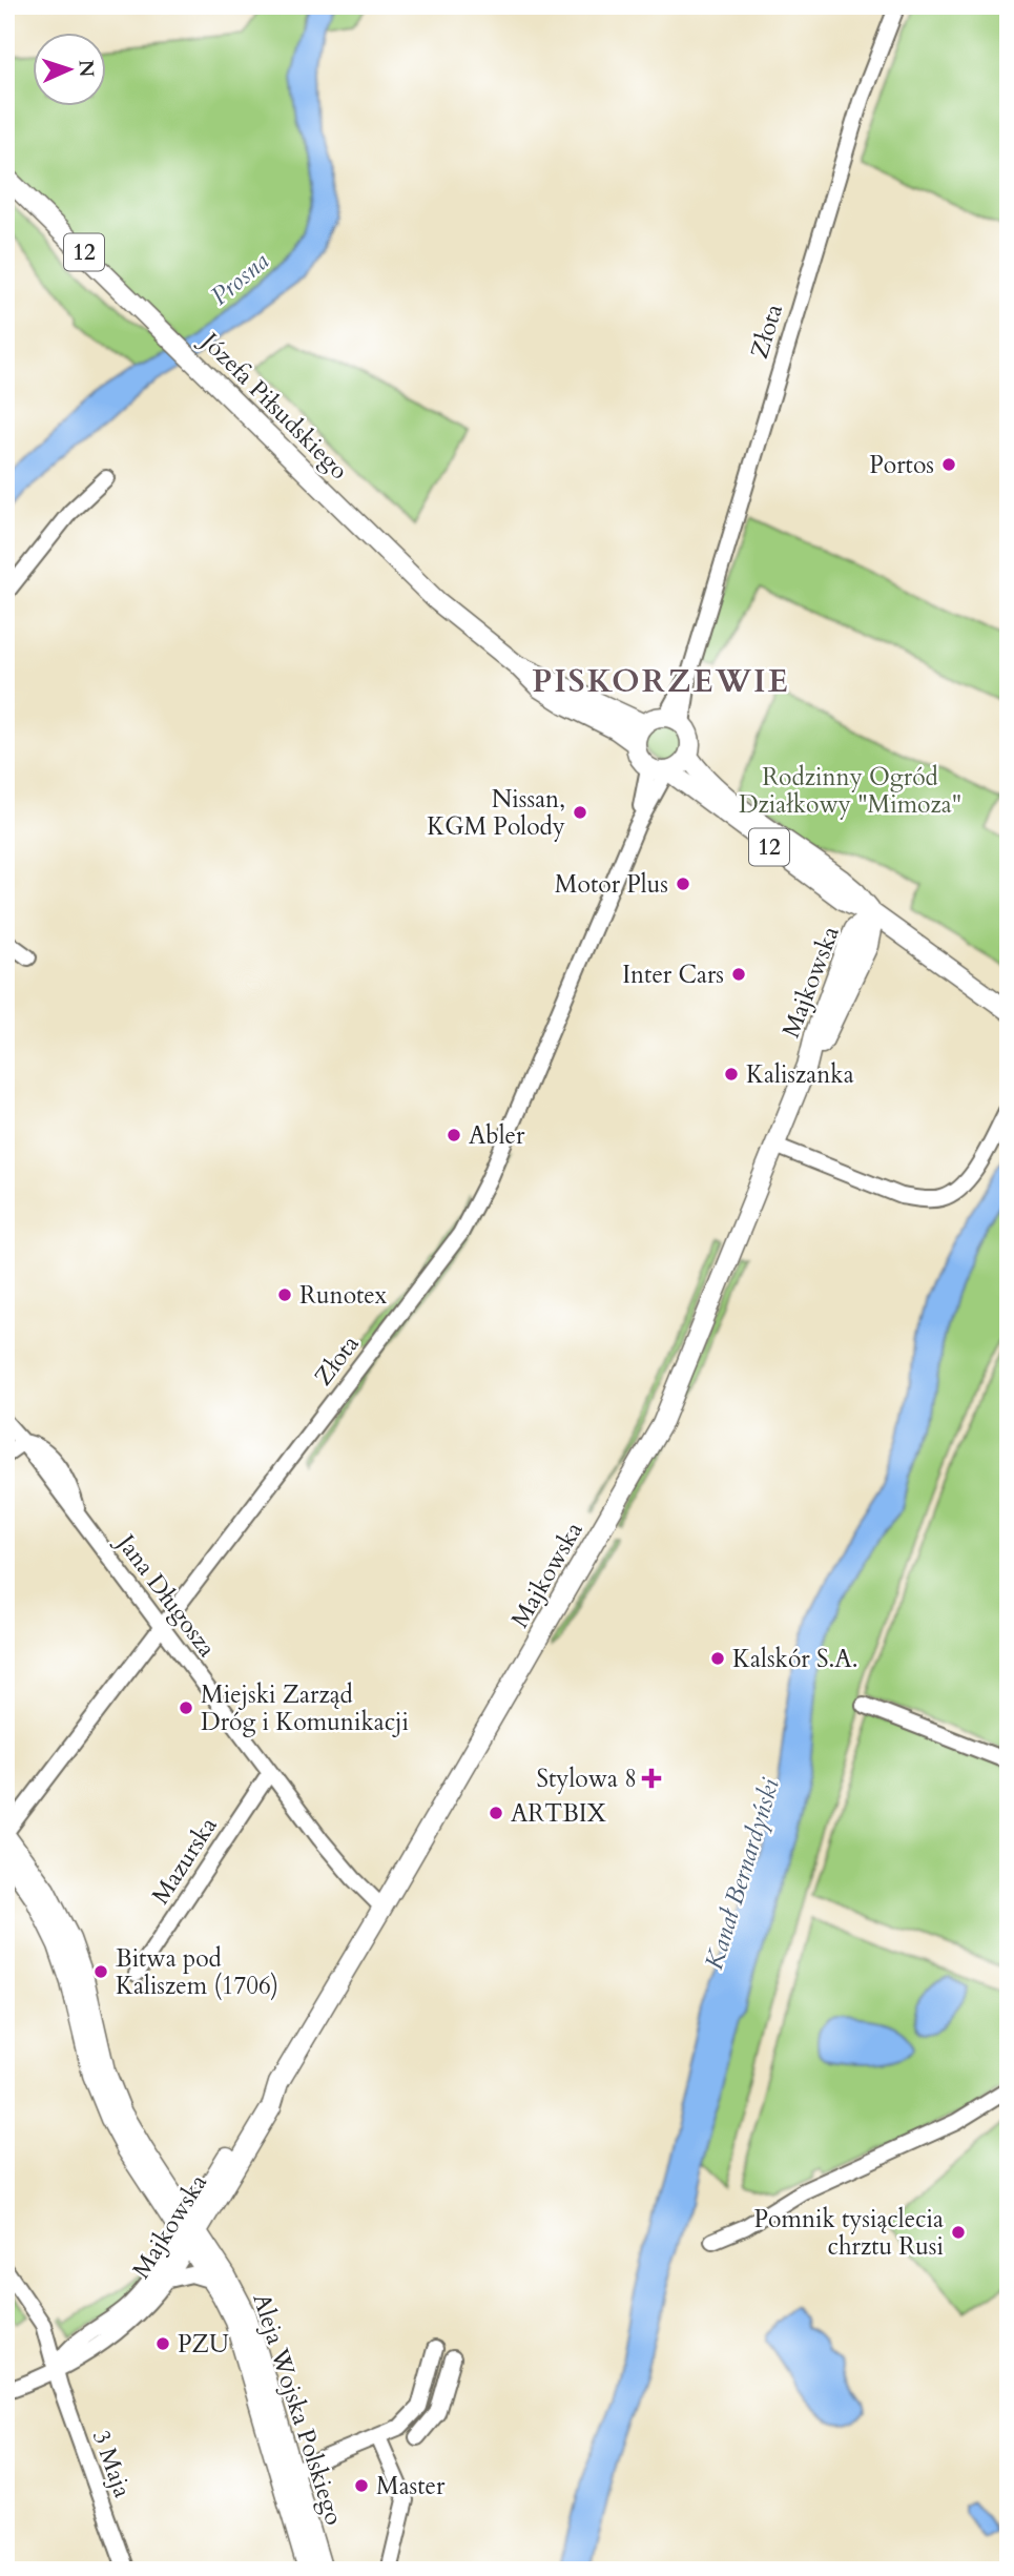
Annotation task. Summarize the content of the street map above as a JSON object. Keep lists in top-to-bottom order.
{
  "streets": {
    "main road": [
      "12",
      "Józefa Piłsudskiego",
      "Majkowska",
      "Aleja Wojska Polskiego"
    ],
    "street": [
      "Złota",
      "Jana Długosza",
      "Mazurska",
      "3 Maja"
    ]
  },
  "crossings": [
    ["12", "Złota"],
    ["12", "Józefa Piłsudskiego"],
    ["12", "Majkowska"],
    ["Złota", "Józefa Piłsudskiego"],
    ["Złota", "Jana Długosza"],
    ["Złota", "Aleja Wojska Polskiego"],
    ["Majkowska", "Jana Długosza"],
    ["Majkowska", "Aleja Wojska Polskiego"],
    ["Majkowska", "3 Maja"],
    ["Jana Długosza", "Mazurska"]
  ],
  "districts": ["PISKORZEWIE"],
  "water": ["Prosna", "Kanał Bernardyński"],
  "parks": ["Rodzinny Ogród Działkowy \"Mimoza\""],
  "places": {
    "other": [
      "Portos",
      "Nissan, KGM Polody",
      "Motor Plus",
      "Inter Cars",
      "Kaliszanka",
      "Abler",
      "Runotex",
      "Kalskór S.A.",
      "Miejski Zarząd Dróg i Komunikacji",
      "ARTBIX",
      "Bitwa pod Kaliszem (1706)",
      "Pomnik tysiąclecia chrztu Rusi",
      "PZU",
      "Master"
    ],
    "health": ["Stylowa 8"]
  },
  "north": "right"
}
